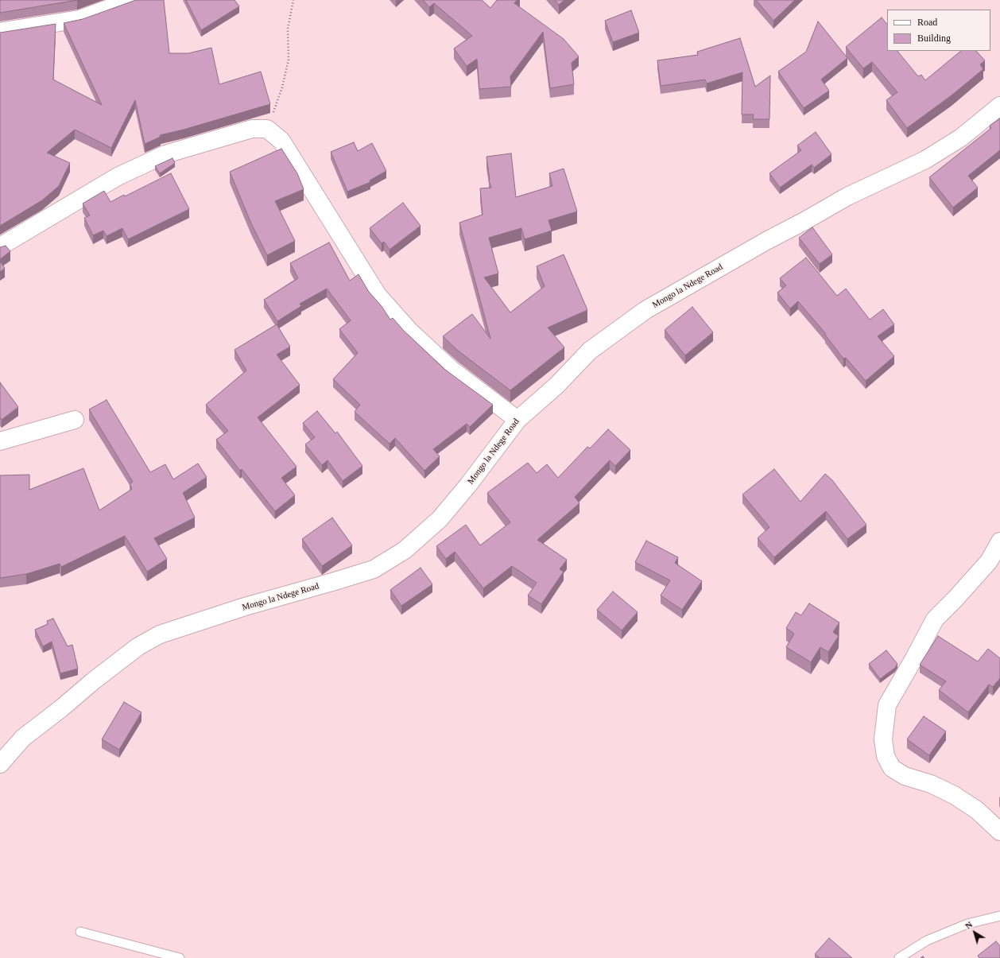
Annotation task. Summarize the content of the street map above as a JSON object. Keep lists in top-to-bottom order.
{
  "streets": {
    "street": ["Mongo la Ndege Road"]
  },
  "legend": ["Road", "Building"],
  "north": "top left"
}
